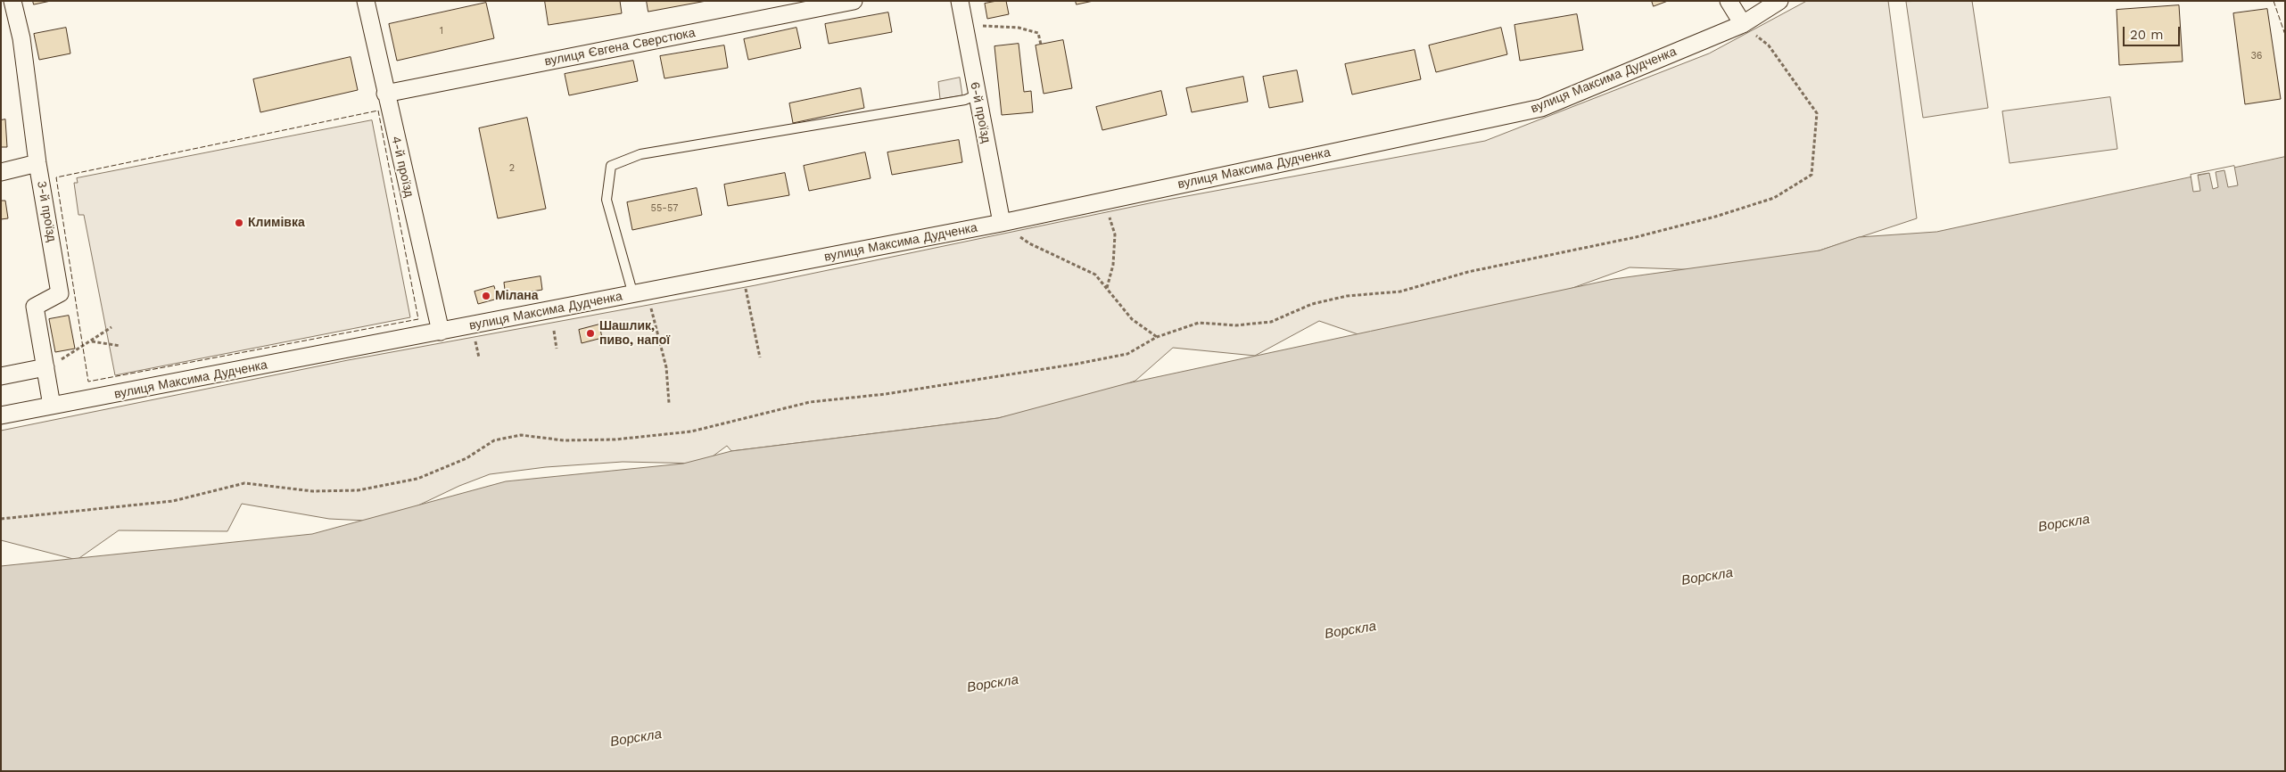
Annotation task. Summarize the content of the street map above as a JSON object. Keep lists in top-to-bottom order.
{
  "streets": {
    "street": [
      "вулиця Євгена Сверстюка",
      "вулиця Максима Дудченка",
      "6-й проїзд",
      "4-й проїзд",
      "3-й проїзд"
    ]
  },
  "crossings": [
    ["вулиця Євгена Сверстюка", "4-й проїзд"],
    ["вулиця Максима Дудченка", "6-й проїзд"],
    ["вулиця Максима Дудченка", "4-й проїзд"],
    ["вулиця Максима Дудченка", "3-й проїзд"]
  ],
  "water": ["Ворскла"],
  "places": ["Климівка", "Мілана", "Шашлик, пиво, напої"],
  "house_numbers": [
    "1",
    "36",
    "2",
    "55-57"
  ],
  "scale_bar": "20 m"
}
